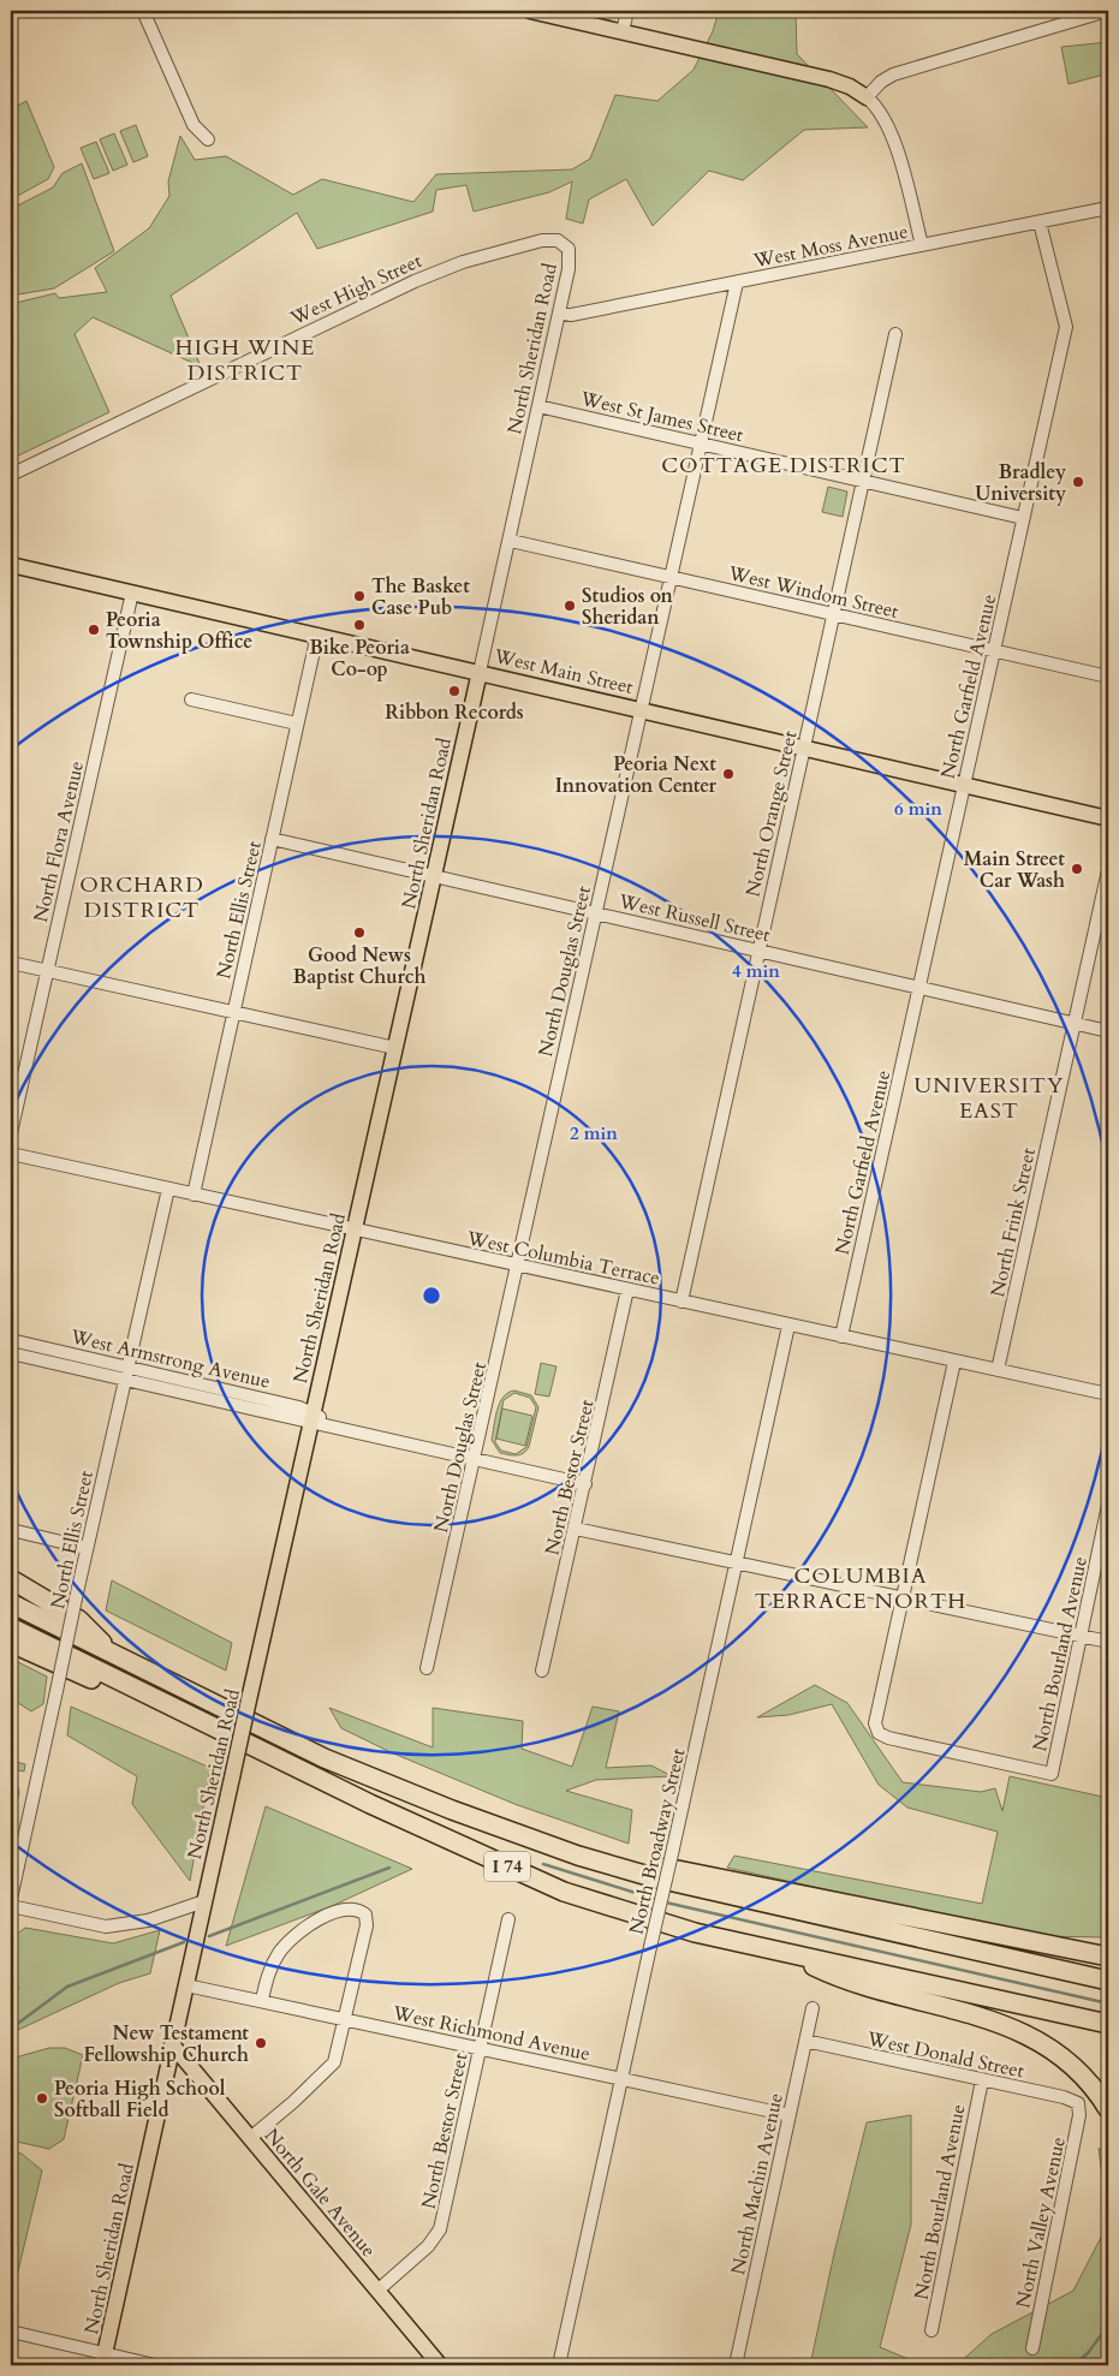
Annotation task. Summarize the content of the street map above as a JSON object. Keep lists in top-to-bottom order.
{
  "streets": {
    "highway": ["I 74"],
    "main road": ["North Sheridan Road", "West Main Street", "North Gale Avenue"],
    "street": [
      "West Moss Avenue",
      "West High Street",
      "West St James Street",
      "West Windom Street",
      "North Garfield Avenue",
      "North Orange Street",
      "North Flora Avenue",
      "North Ellis Street",
      "West Russell Street",
      "North Douglas Street",
      "North Frink Street",
      "West Columbia Terrace",
      "West Armstrong Avenue",
      "North Bestor Street",
      "North Bourland Avenue",
      "North Broadway Street",
      "West Richmond Avenue",
      "West Donald Street",
      "North Machin Avenue",
      "North Valley Avenue"
    ]
  },
  "crossings": [
    ["West Moss Avenue", "North Sheridan Road"],
    ["West Moss Avenue", "North Garfield Avenue"],
    ["West Moss Avenue", "North Douglas Street"],
    ["West High Street", "North Sheridan Road"],
    ["North Sheridan Road", "West St James Street"],
    ["North Sheridan Road", "West Windom Street"],
    ["North Sheridan Road", "West Main Street"],
    ["North Sheridan Road", "West Russell Street"],
    ["North Sheridan Road", "West Columbia Terrace"],
    ["North Sheridan Road", "West Armstrong Avenue"],
    ["North Sheridan Road", "West Richmond Avenue"],
    ["North Sheridan Road", "North Gale Avenue"],
    ["West St James Street", "North Garfield Avenue"],
    ["West St James Street", "North Orange Street"],
    ["West St James Street", "North Douglas Street"],
    ["West Windom Street", "North Garfield Avenue"],
    ["West Windom Street", "North Orange Street"],
    ["West Windom Street", "North Douglas Street"],
    ["West Main Street", "North Garfield Avenue"],
    ["West Main Street", "North Orange Street"],
    ["West Main Street", "North Flora Avenue"],
    ["West Main Street", "North Ellis Street"],
    ["West Main Street", "North Douglas Street"],
    ["North Garfield Avenue", "West Russell Street"],
    ["North Garfield Avenue", "West Columbia Terrace"],
    ["North Orange Street", "West Russell Street"],
    ["North Orange Street", "West Columbia Terrace"],
    ["North Ellis Street", "West Russell Street"],
    ["North Ellis Street", "West Columbia Terrace"],
    ["North Ellis Street", "West Armstrong Avenue"],
    ["West Russell Street", "North Douglas Street"],
    ["West Russell Street", "North Frink Street"],
    ["North Douglas Street", "West Columbia Terrace"],
    ["North Douglas Street", "West Armstrong Avenue"],
    ["North Frink Street", "West Columbia Terrace"],
    ["West Columbia Terrace", "North Bestor Street"],
    ["West Columbia Terrace", "North Broadway Street"],
    ["West Armstrong Avenue", "North Bestor Street"],
    ["North Bestor Street", "West Richmond Avenue"],
    ["North Bestor Street", "North Gale Avenue"],
    ["North Bourland Avenue", "West Donald Street"],
    ["North Broadway Street", "West Richmond Avenue"],
    ["West Richmond Avenue", "North Machin Avenue"],
    ["West Donald Street", "North Machin Avenue"],
    ["West Donald Street", "North Valley Avenue"]
  ],
  "districts": [
    "HIGH WINE DISTRICT",
    "COTTAGE DISTRICT",
    "ORCHARD DISTRICT",
    "UNIVERSITY EAST",
    "COLUMBIA TERRACE NORTH"
  ],
  "places": [
    "Bradley University",
    "The Basket Case Pub",
    "Studios on Sheridan",
    "Bike Peoria Co-op",
    "Peoria Township Office",
    "Ribbon Records",
    "Peoria Next Innovation Center",
    "Main Street Car Wash",
    "Good News Baptist Church",
    "New Testament Fellowship Church",
    "Peoria High School Softball Field"
  ],
  "rings": ["6 min", "4 min", "2 min"]
}
